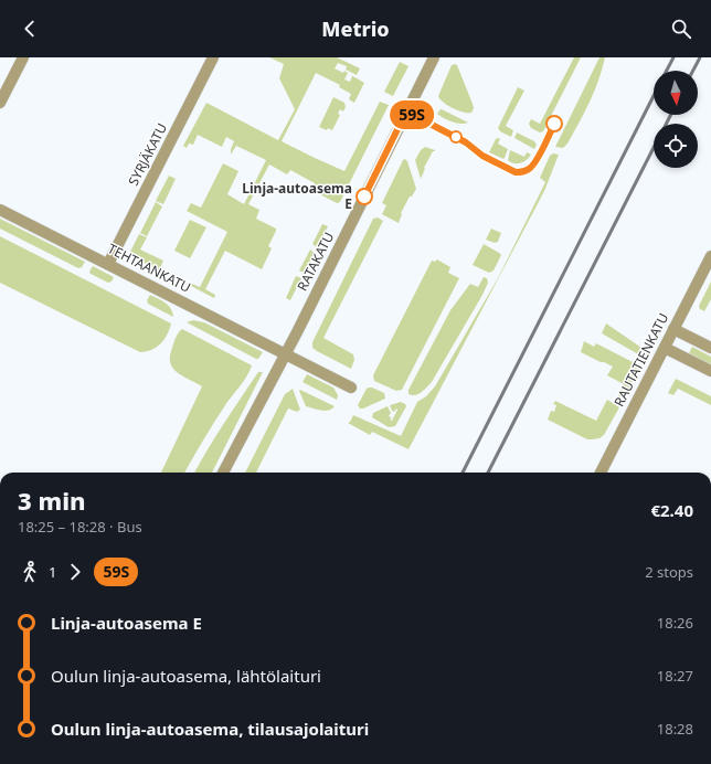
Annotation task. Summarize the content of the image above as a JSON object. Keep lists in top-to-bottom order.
{
  "streets": {
    "street": [
      "SYRJÄKATU",
      "RATAKATU",
      "TEHTAANKATU",
      "RAUTATIENKATU"
    ]
  },
  "crossings": [
    ["SYRJÄKATU", "TEHTAANKATU"],
    ["RATAKATU", "TEHTAANKATU"]
  ],
  "places": ["Linja-autoasema E"],
  "lines": ["bus line 59S"],
  "north": "bottom",
  "page": {
    "header": "Metrio",
    "on_map": "59S",
    "heading": ["3 min", "18:25 – 18:28 · Bus", "€2.40"],
    "legs": ["1", "59S", "2 stops"],
    "list": [
      {
        "name": "Linja-autoasema E",
        "value": "18:26"
      },
      {
        "name": "Oulun linja-autoasema, lähtölaituri",
        "value": "18:27"
      },
      {
        "name": "Oulun linja-autoasema, tilausajolaituri",
        "value": "18:28"
      }
    ]
  }
}
